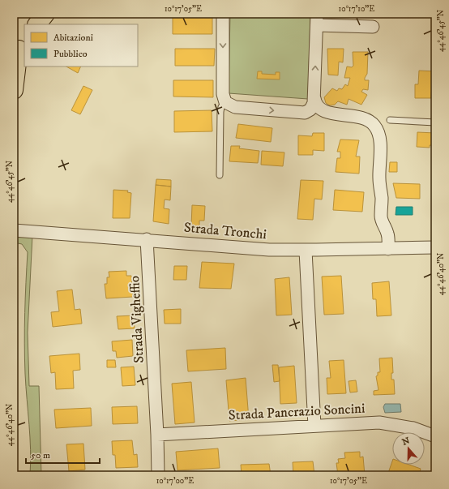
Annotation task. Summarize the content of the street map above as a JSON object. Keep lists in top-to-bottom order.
{
  "streets": {
    "street": ["Strada Tronchi", "Strada Vigheffio", "Strada Pancrazio Soncini"]
  },
  "crossings": [
    ["Strada Tronchi", "Strada Vigheffio"],
    ["Strada Vigheffio", "Strada Pancrazio Soncini"]
  ],
  "legend": ["Abitazioni", "Pubblico"],
  "scale_bar": "50 m",
  "north": "top",
  "coordinates": [
    "10°17'05\"E",
    "10°17'10\"E",
    "44°46'45\"N",
    "44°46'40\"N",
    "10°17'00\"E"
  ]
}
